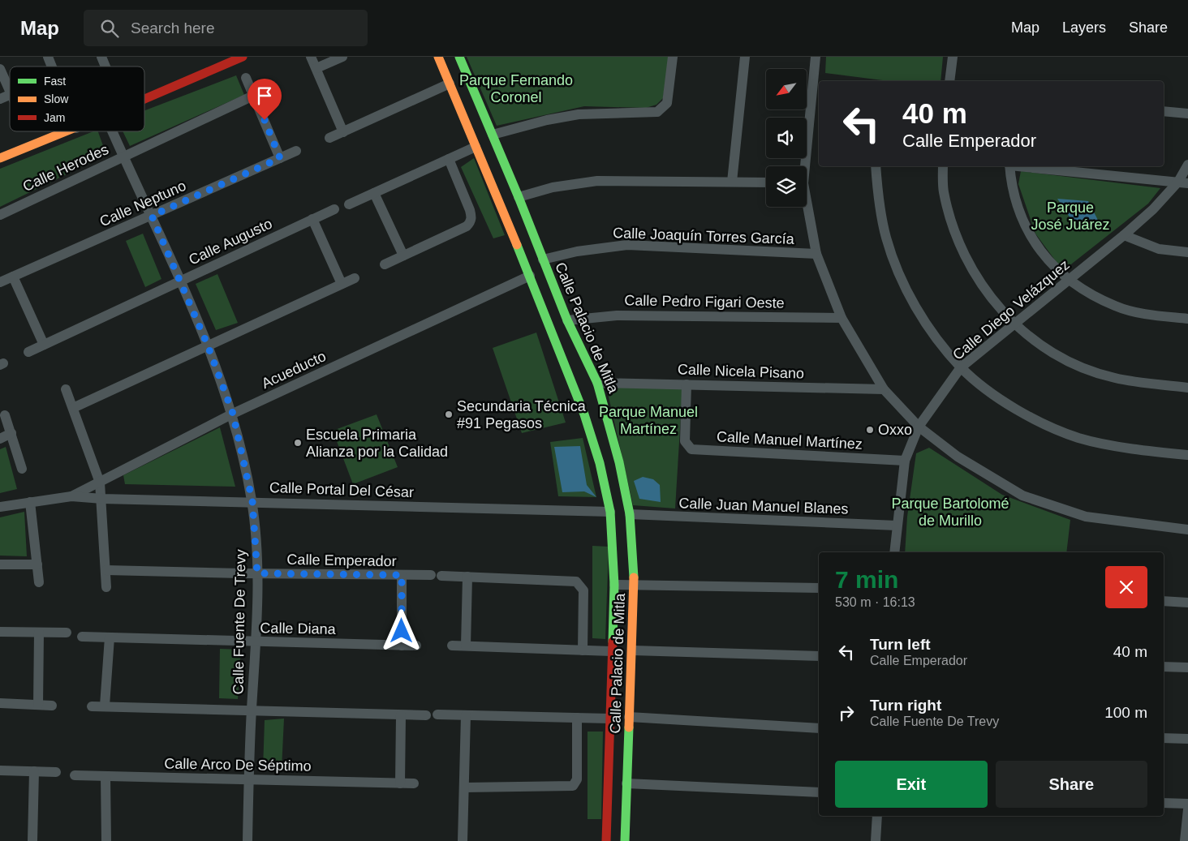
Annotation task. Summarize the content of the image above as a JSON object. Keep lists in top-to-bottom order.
{
  "streets": {
    "main road": ["Calle Palacio de Mitla"],
    "street": [
      "Calle Herodes",
      "Calle Neptuno",
      "Calle Joaquín Torres García",
      "Calle Augusto",
      "Calle Pedro Figari Oeste",
      "Calle Diego Velázquez",
      "Acueducto",
      "Calle Nicela Pisano",
      "Calle Manuel Martínez",
      "Calle Portal Del César",
      "Calle Juan Manuel Blanes",
      "Calle Emperador",
      "Calle Fuente De Trevy",
      "Calle Diana",
      "Calle Arco De Séptimo"
    ]
  },
  "crossings": [
    ["Calle Herodes", "Calle Fuente De Trevy"],
    ["Calle Neptuno", "Calle Fuente De Trevy"],
    ["Calle Joaquín Torres García", "Calle Palacio de Mitla"],
    ["Calle Augusto", "Calle Fuente De Trevy"],
    ["Calle Pedro Figari Oeste", "Calle Palacio de Mitla"],
    ["Calle Diego Velázquez", "Calle Manuel Martínez"],
    ["Calle Diego Velázquez", "Calle Juan Manuel Blanes"],
    ["Calle Palacio de Mitla", "Acueducto"],
    ["Calle Palacio de Mitla", "Calle Nicela Pisano"],
    ["Calle Palacio de Mitla", "Calle Portal Del César"],
    ["Calle Palacio de Mitla", "Calle Juan Manuel Blanes"],
    ["Acueducto", "Calle Portal Del César"],
    ["Acueducto", "Calle Fuente De Trevy"],
    ["Calle Nicela Pisano", "Calle Manuel Martínez"],
    ["Calle Portal Del César", "Calle Fuente De Trevy"],
    ["Calle Emperador", "Calle Fuente De Trevy"],
    ["Calle Fuente De Trevy", "Calle Diana"],
    ["Calle Fuente De Trevy", "Calle Arco De Séptimo"]
  ],
  "parks": [
    "Parque Fernando Coronel",
    "Parque José Juárez",
    "Parque Manuel Martínez",
    "Parque Bartolomé de Murillo"
  ],
  "places": ["Secundaria Técnica #91 Pegasos", "Oxxo", "Escuela Primaria Alianza por la Calidad"],
  "legend": ["Fast", "Slow", "Jam"],
  "north": "bottom left",
  "page": {
    "header": "Map",
    "search": "Search here",
    "nav": ["Map", "Layers", "Share"],
    "turn": ["40 m", "Calle Emperador"],
    "heading": ["7 min", "530 m · 16:13"],
    "list": [
      {
        "name": "Turn left",
        "note": "Calle Emperador",
        "value": "40 m"
      },
      {
        "name": "Turn right",
        "note": "Calle Fuente De Trevy",
        "value": "100 m"
      }
    ],
    "buttons": ["Exit", "Share"]
  }
}
